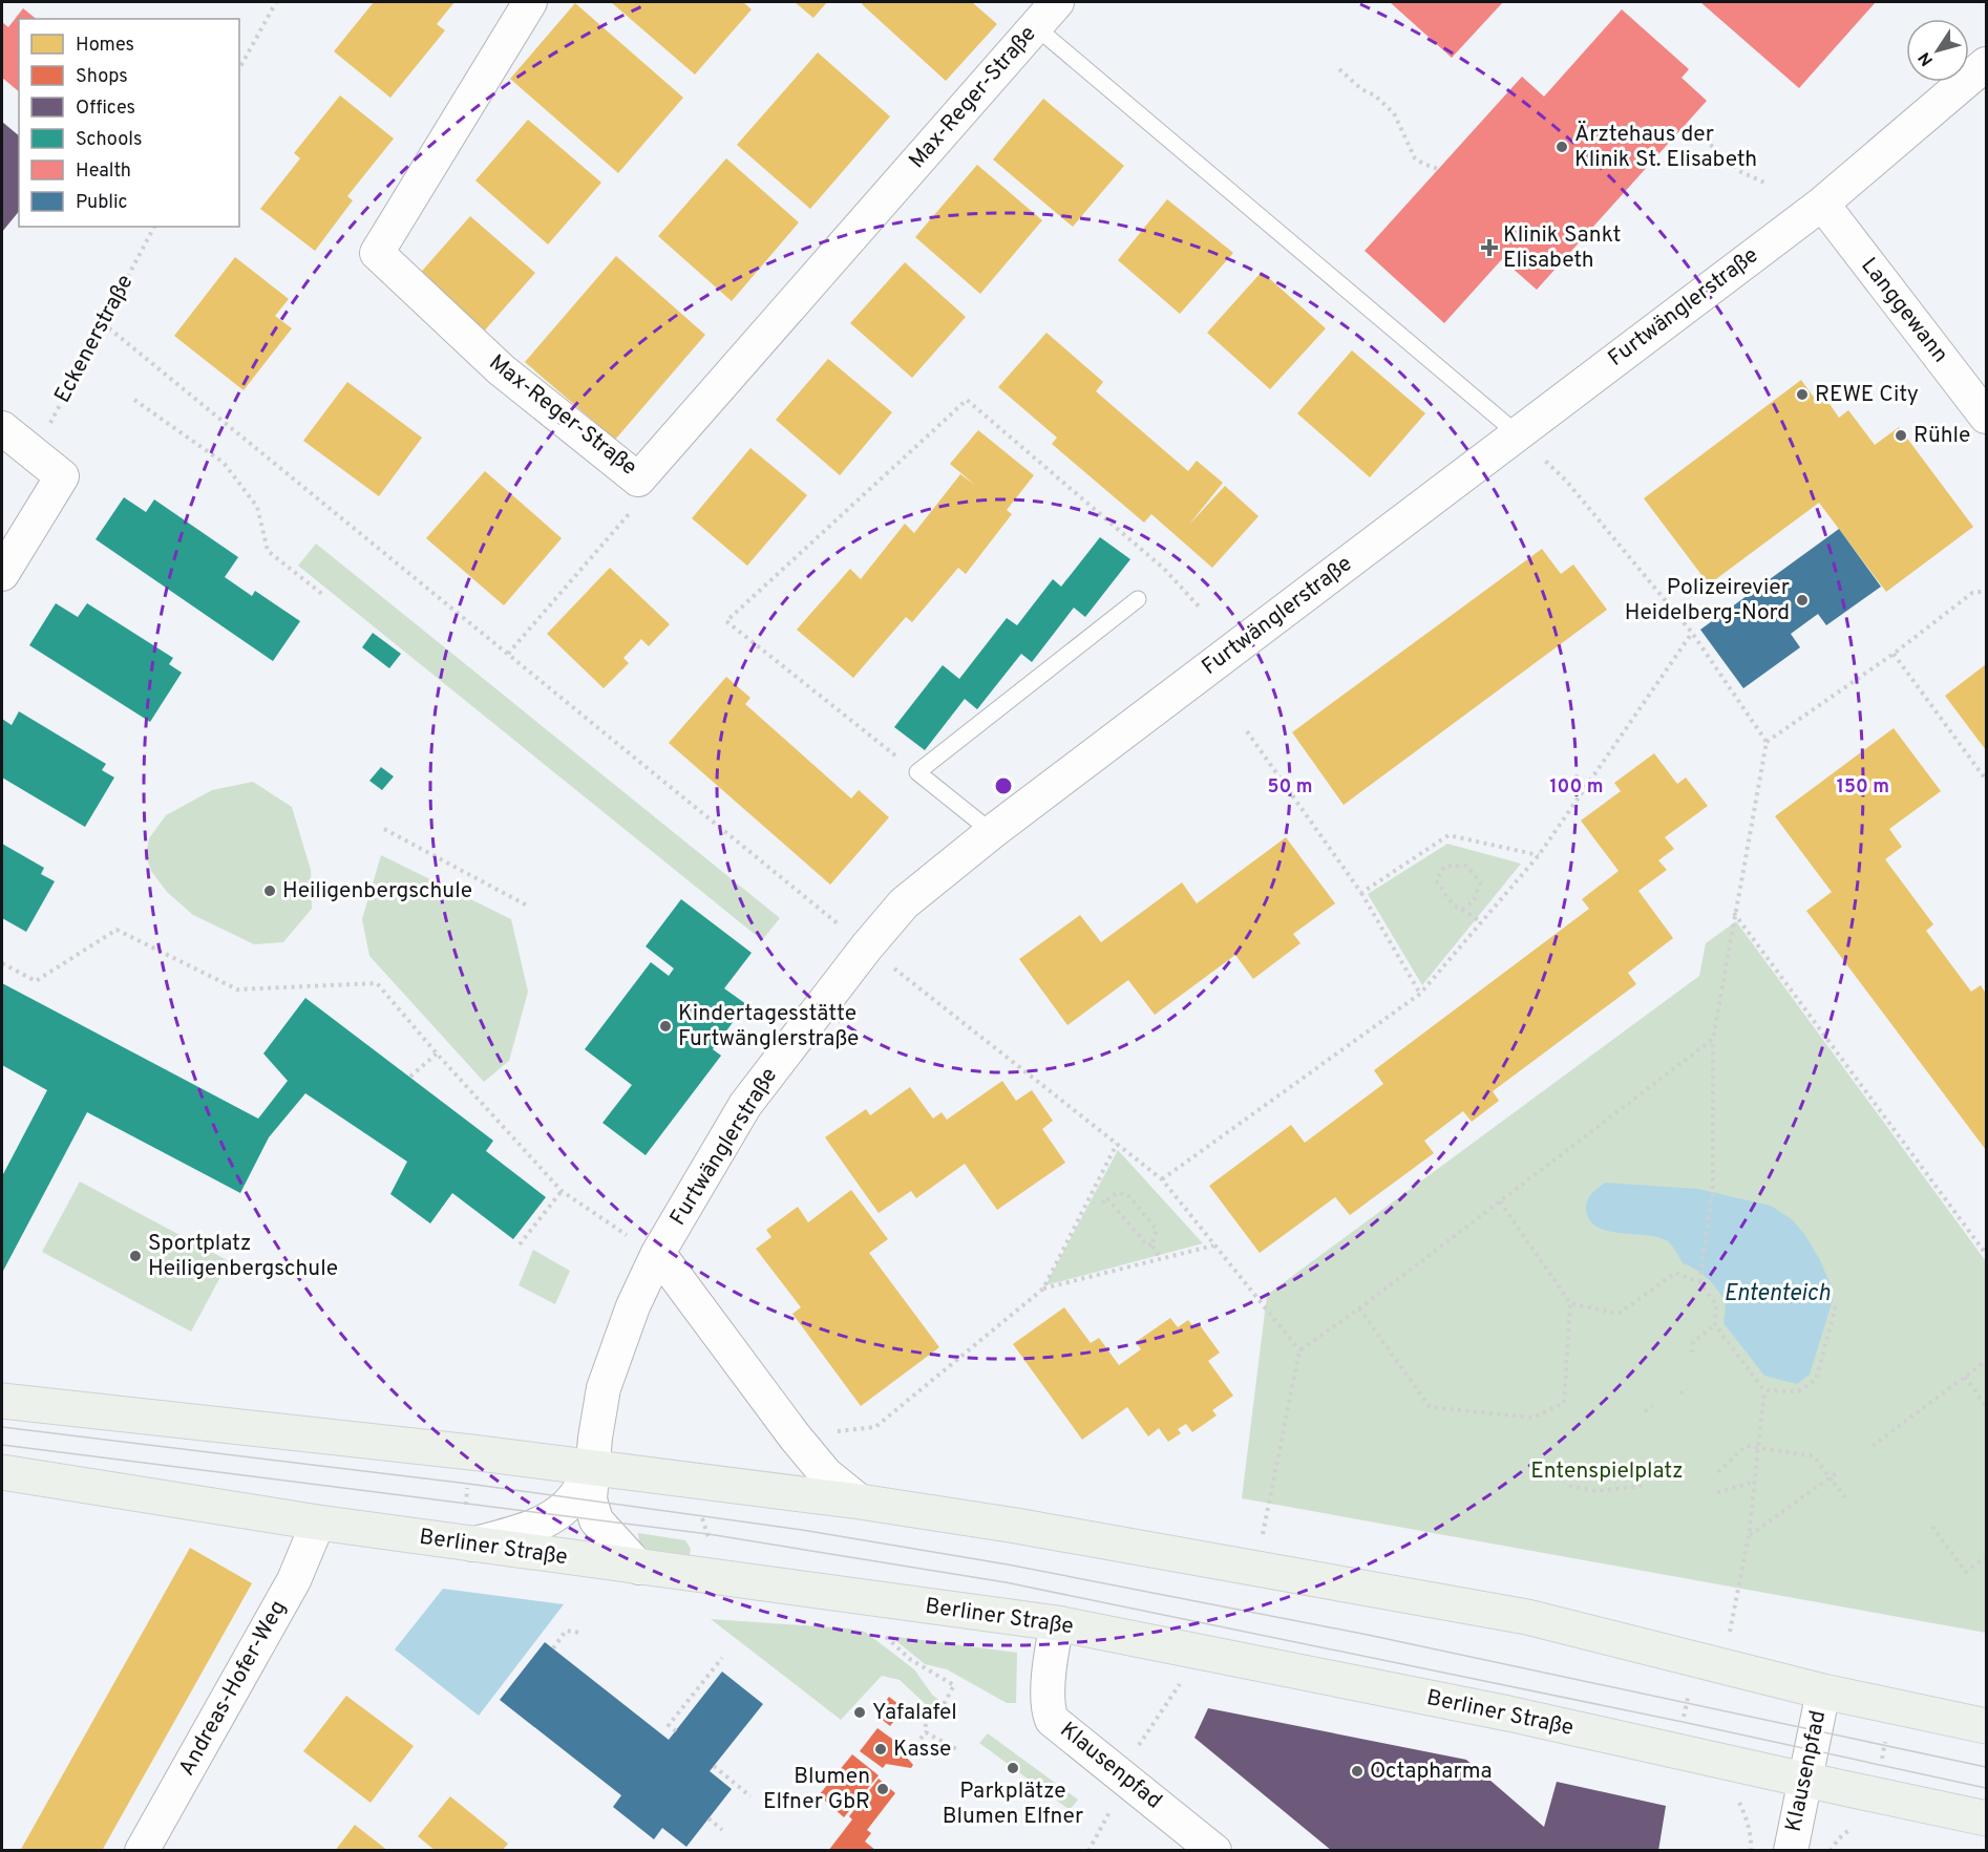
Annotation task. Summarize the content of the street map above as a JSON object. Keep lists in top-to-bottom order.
{
  "streets": {
    "main road": ["Berliner Straße"],
    "street": [
      "Max-Reger-Straße",
      "Furtwänglerstraße",
      "Langgewann",
      "Andreas-Hofer-Weg",
      "Klausenpfad"
    ],
    "path": ["Eckenerstraße"]
  },
  "crossings": [
    ["Furtwänglerstraße", "Langgewann"],
    ["Furtwänglerstraße", "Berliner Straße"],
    ["Berliner Straße", "Andreas-Hofer-Weg"],
    ["Berliner Straße", "Klausenpfad"]
  ],
  "water": ["Ententeich"],
  "parks": ["Entenspielplatz"],
  "places": {
    "other": [
      "Ärztehaus der Klinik St. Elisabeth",
      "REWE City",
      "Rühle",
      "Polizeirevier Heidelberg-Nord",
      "Heiligenbergschule",
      "Kindertagesstätte Furtwänglerstraße",
      "Sportplatz Heiligenbergschule",
      "Yafalafel",
      "Kasse",
      "Parkplätze Blumen Elfner",
      "Octapharma",
      "Blumen Elfner GbR"
    ],
    "health": ["Klinik Sankt Elisabeth"]
  },
  "legend": [
    "Homes",
    "Shops",
    "Offices",
    "Schools",
    "Health",
    "Public"
  ],
  "north": "bottom left",
  "rings": ["50 m", "100 m", "150 m"]
}
